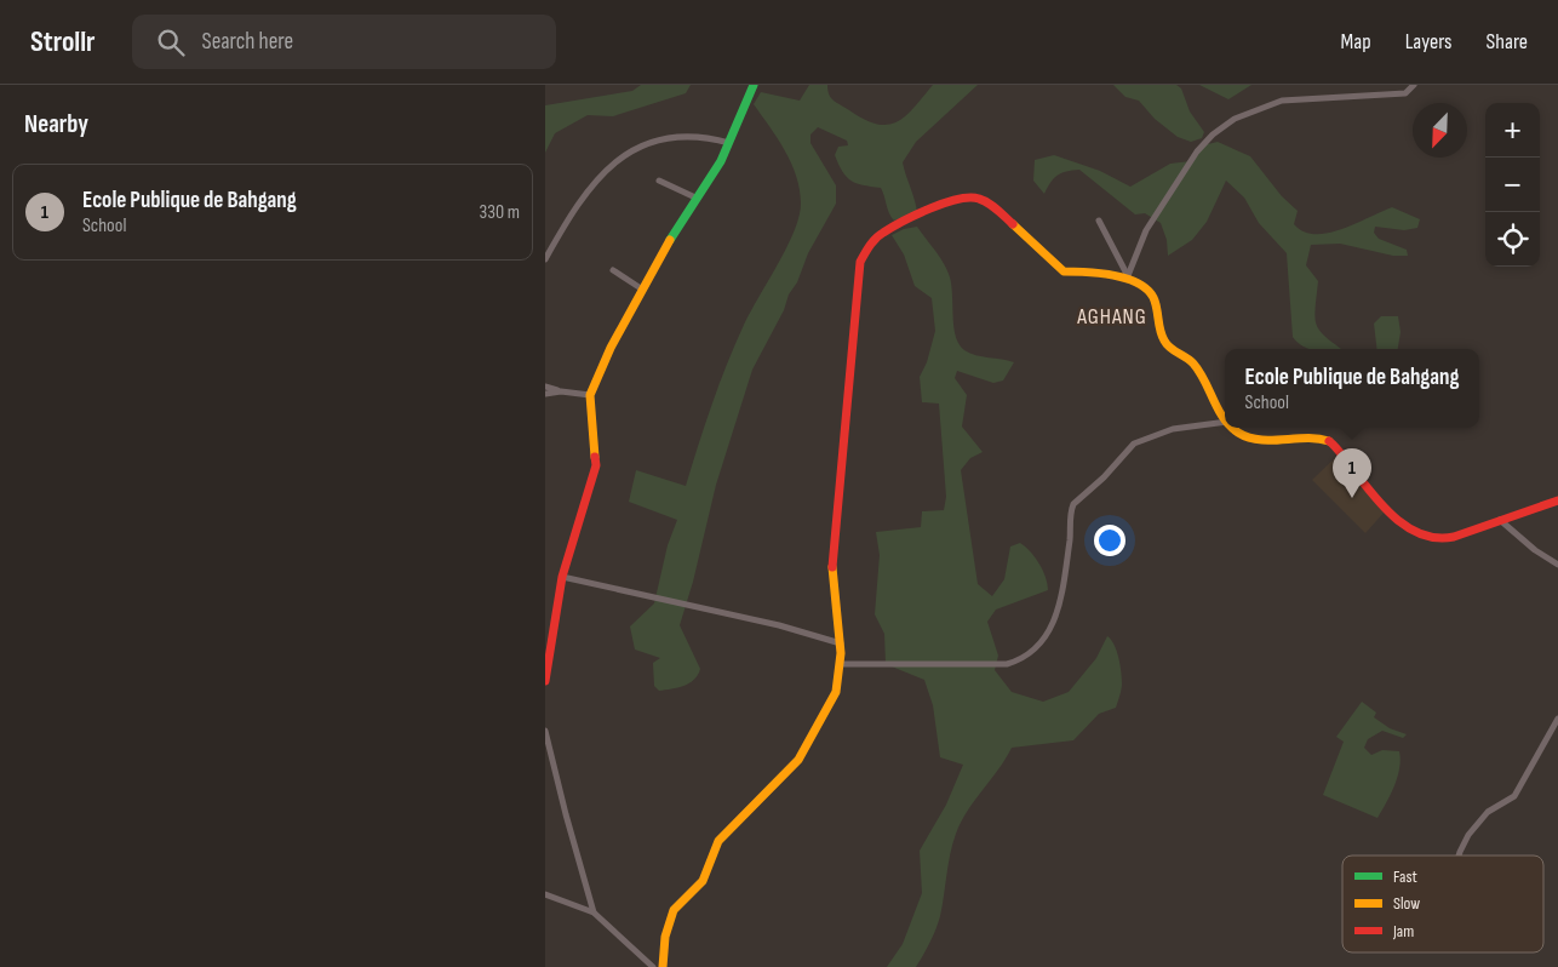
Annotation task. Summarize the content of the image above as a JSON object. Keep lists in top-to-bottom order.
{
  "districts": ["AGHANG"],
  "legend": ["Fast", "Slow", "Jam"],
  "north": "bottom left",
  "page": {
    "header": "Strollr",
    "search": "Search here",
    "nav": ["Map", "Layers", "Share"],
    "heading": "Nearby",
    "map_buttons": ["+", "−"],
    "list": [
      {
        "mark": "1",
        "name": "Ecole Publique de Bahgang",
        "note": "School",
        "value": "330 m"
      }
    ],
    "popup": ["Ecole Publique de Bahgang", "School"],
    "pins": "1"
  }
}
